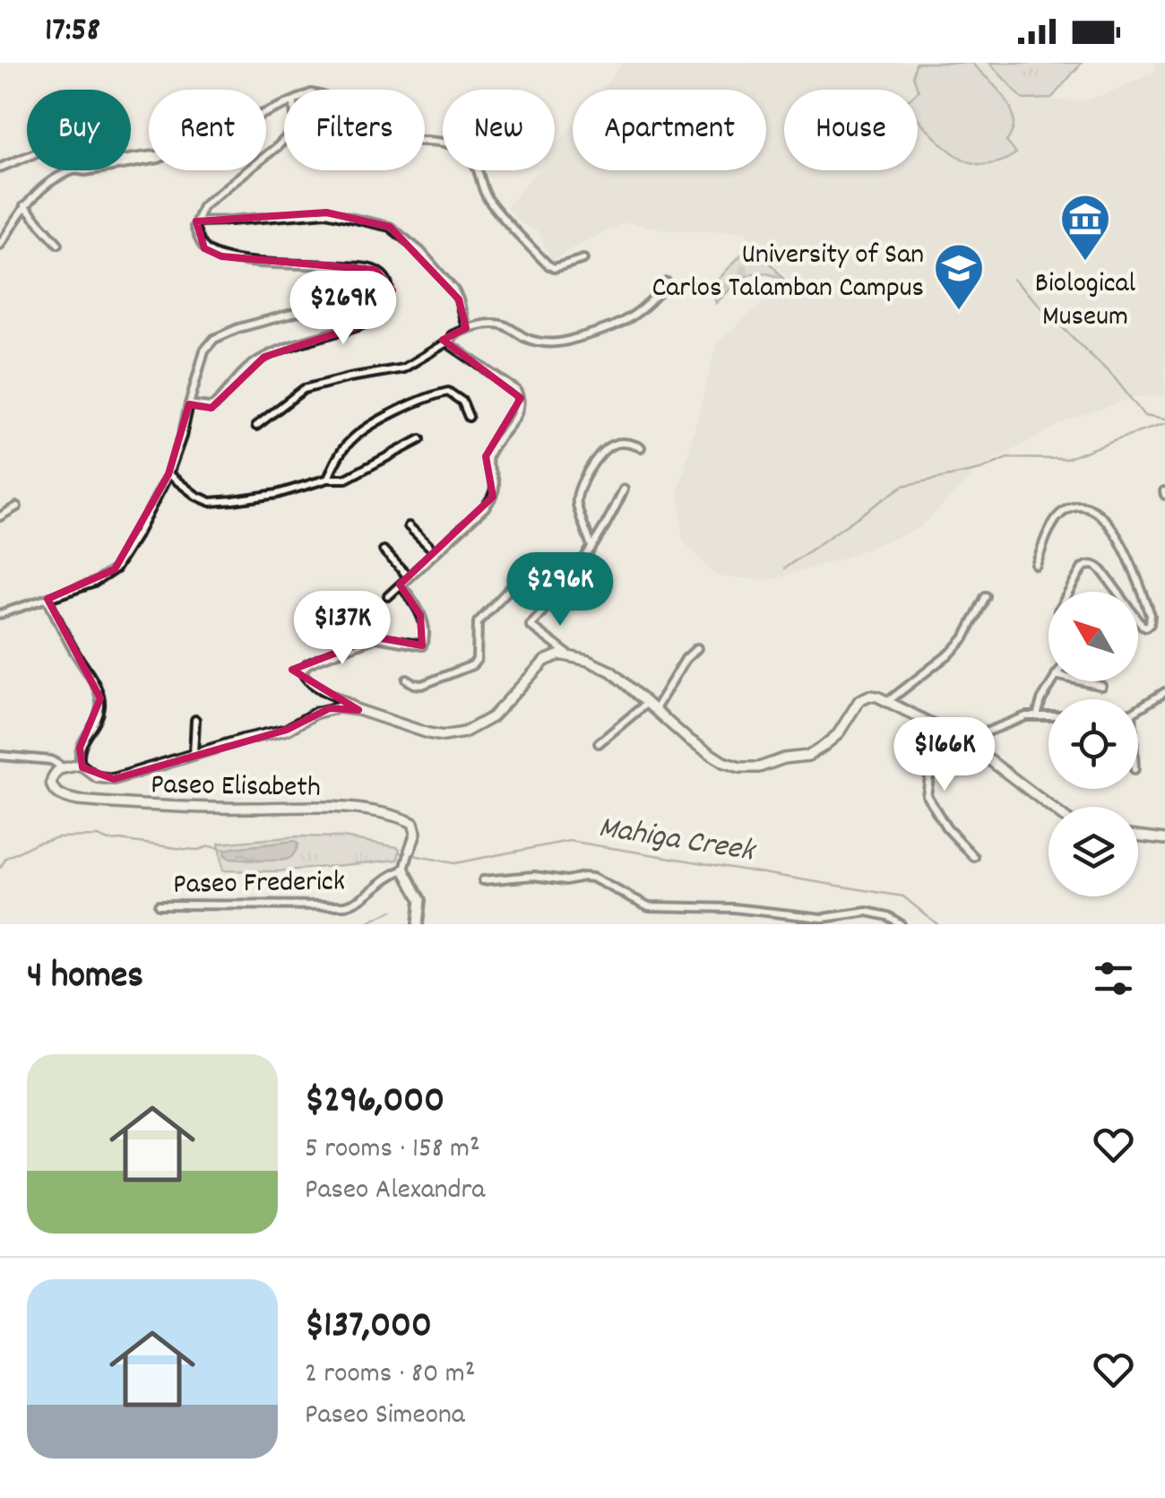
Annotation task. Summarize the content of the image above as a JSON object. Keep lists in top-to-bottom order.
{
  "streets": {
    "street": ["Paseo Elisabeth", "Paseo Frederick"]
  },
  "crossings": [
    ["Paseo Elisabeth", "Paseo Frederick"]
  ],
  "water": ["Mahiga Creek"],
  "places": {
    "museum": ["Biological Museum"],
    "school or university": ["University of San Carlos Talamban Campus"]
  },
  "north": "top left",
  "page": {
    "status": "17:58",
    "chip": [
      "Buy",
      "Rent",
      "Filters",
      "New",
      "Apartment",
      "House"
    ],
    "price": [
      "$269K",
      "$296K",
      "$137K",
      "$166K"
    ],
    "heading": "4 homes",
    "list": [
      {
        "name": "$296,000",
        "note": "5 rooms · 158 m² · Paseo Alexandra"
      },
      {
        "name": "$137,000",
        "note": "2 rooms · 80 m² · Paseo Simeona"
      }
    ]
  }
}
